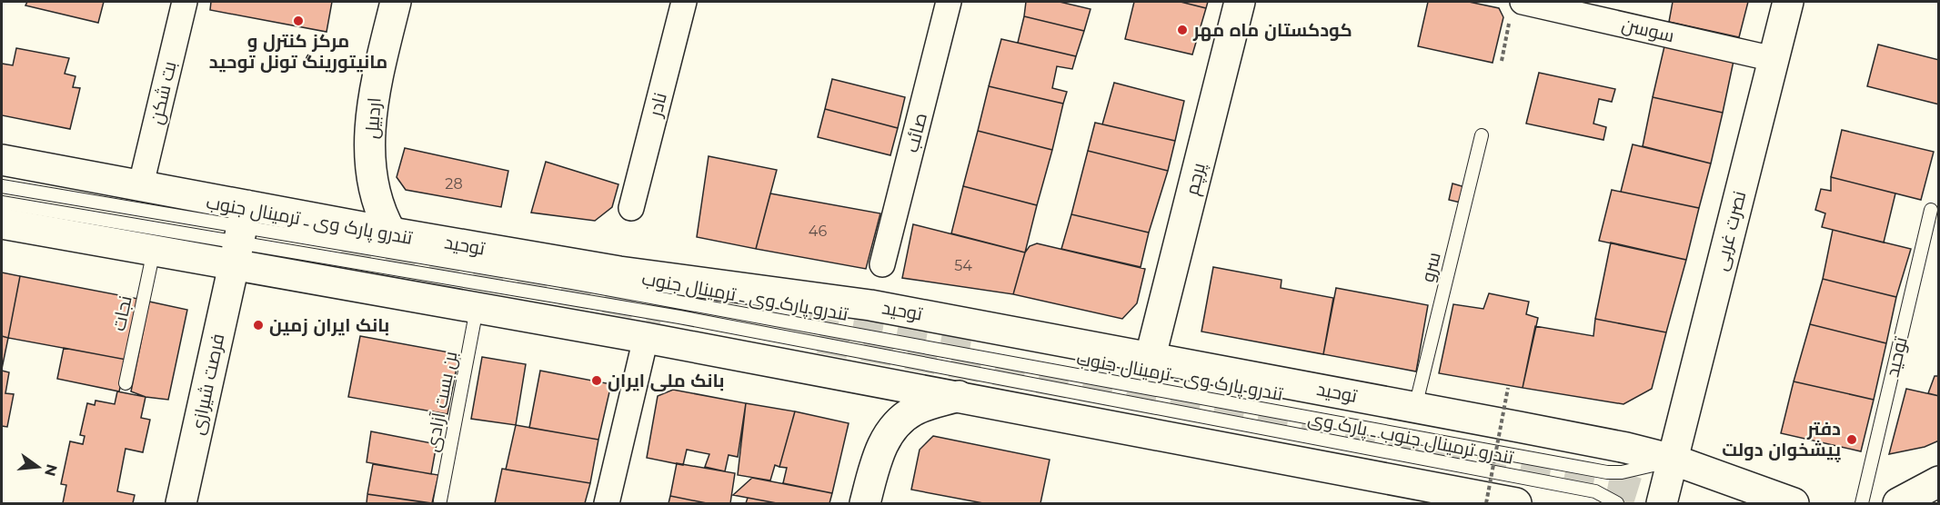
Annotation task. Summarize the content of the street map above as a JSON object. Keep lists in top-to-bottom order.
{
  "streets": {
    "main road": [
      "اردبیل",
      "پرچم",
      "نصرت غربی",
      "توحید",
      "فرصت شیرازی"
    ],
    "street": [
      "سوسن",
      "بت شکن",
      "نادر",
      "صائب"
    ],
    "lane": [
      "تندرو پارک وی ـ ترمینال جنوب",
      "سرو",
      "نجات",
      "بن بست آزادی",
      "تندرو ترمینال جنوب ـ پارک وی"
    ]
  },
  "crossings": [
    ["سوسن", "نصرت غربی"],
    ["بت شکن", "توحید"],
    ["اردبیل", "توحید"],
    ["پرچم", "توحید"],
    ["تندرو پارک وی ـ ترمینال جنوب", "نصرت غربی"],
    ["تندرو پارک وی ـ ترمینال جنوب", "توحید"],
    ["تندرو پارک وی ـ ترمینال جنوب", "فرصت شیرازی"],
    ["تندرو پارک وی ـ ترمینال جنوب", "تندرو ترمینال جنوب ـ پارک وی"],
    ["نصرت غربی", "توحید"],
    ["توحید", "سرو"],
    ["توحید", "نجات"],
    ["توحید", "فرصت شیرازی"],
    ["توحید", "بن بست آزادی"],
    ["توحید", "تندرو ترمینال جنوب ـ پارک وی"],
    ["فرصت شیرازی", "تندرو ترمینال جنوب ـ پارک وی"]
  ],
  "places": [
    "مرکز کنترل و مانیتورینگ تونل توحید",
    "کودکستان ماه مهر",
    "بانک ایران زمین",
    "بانک ملی ایران",
    "دفتر پیشخوان دولت"
  ],
  "house_numbers": ["28", "46", "54"],
  "north": "right"
}
